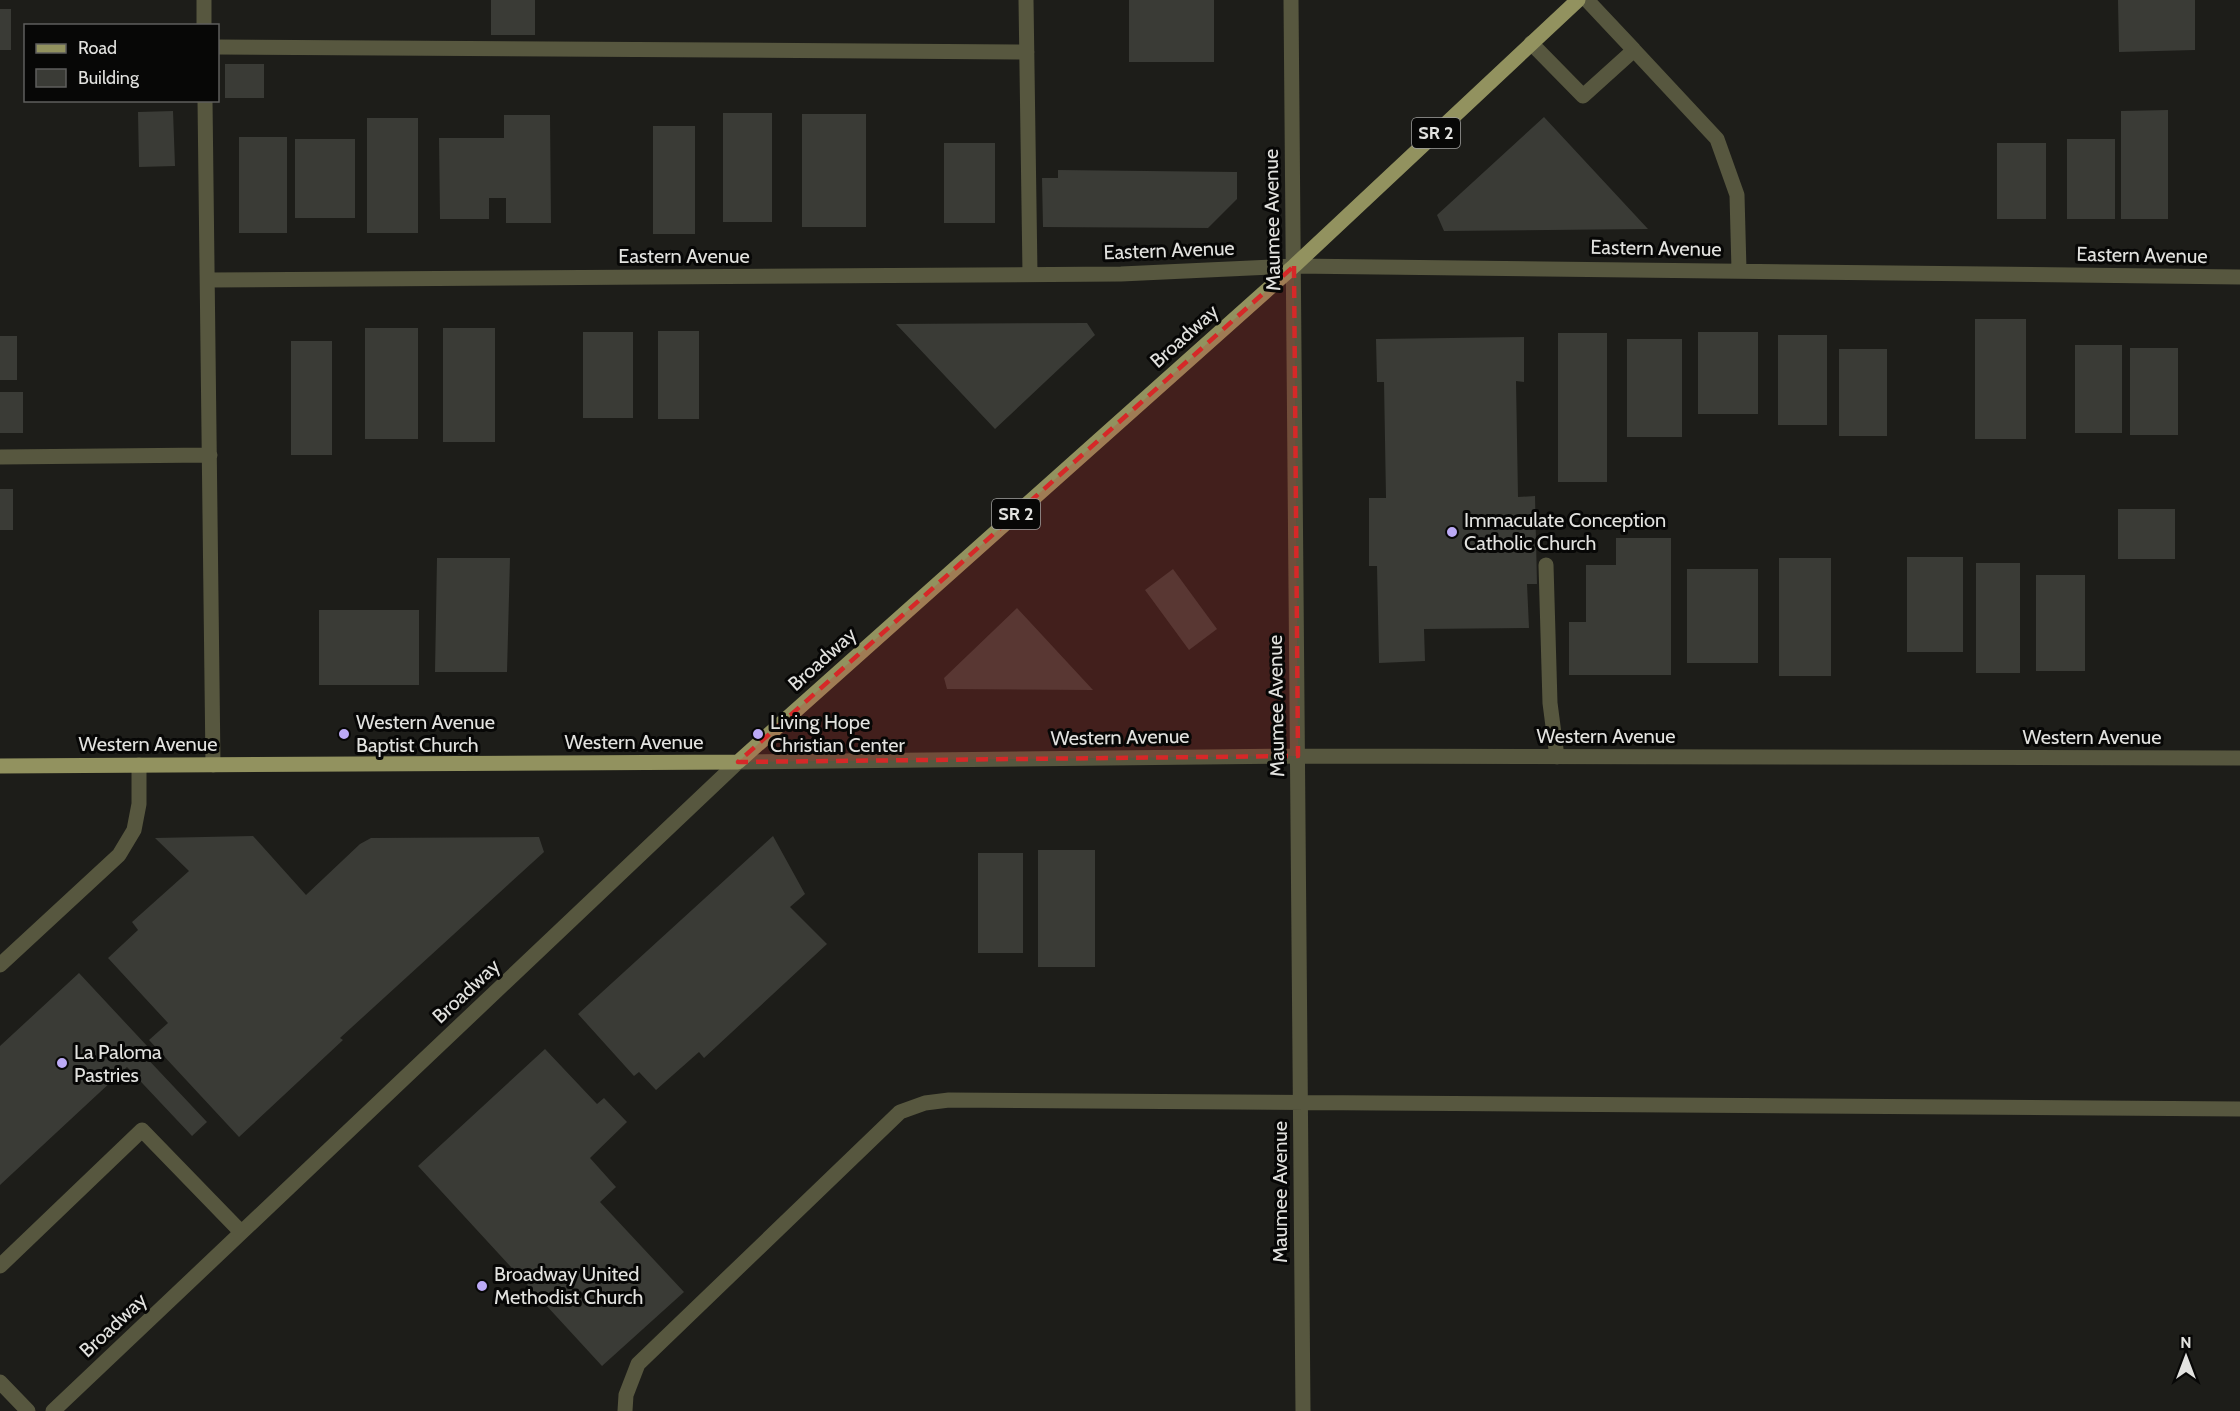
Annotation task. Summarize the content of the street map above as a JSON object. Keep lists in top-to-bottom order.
{
  "streets": {
    "main road": ["SR 2", "Broadway", "Western Avenue"],
    "street": ["Maumee Avenue", "Eastern Avenue"]
  },
  "crossings": [
    ["Maumee Avenue", "Eastern Avenue"],
    ["Maumee Avenue", "Broadway"],
    ["Maumee Avenue", "Western Avenue"],
    ["Eastern Avenue", "Broadway"],
    ["Broadway", "Western Avenue"]
  ],
  "places": [
    "Immaculate Conception Catholic Church",
    "Western Avenue Baptist Church",
    "Living Hope Christian Center",
    "La Paloma Pastries",
    "Broadway United Methodist Church"
  ],
  "legend": ["Road", "Building"],
  "north": "top"
}
